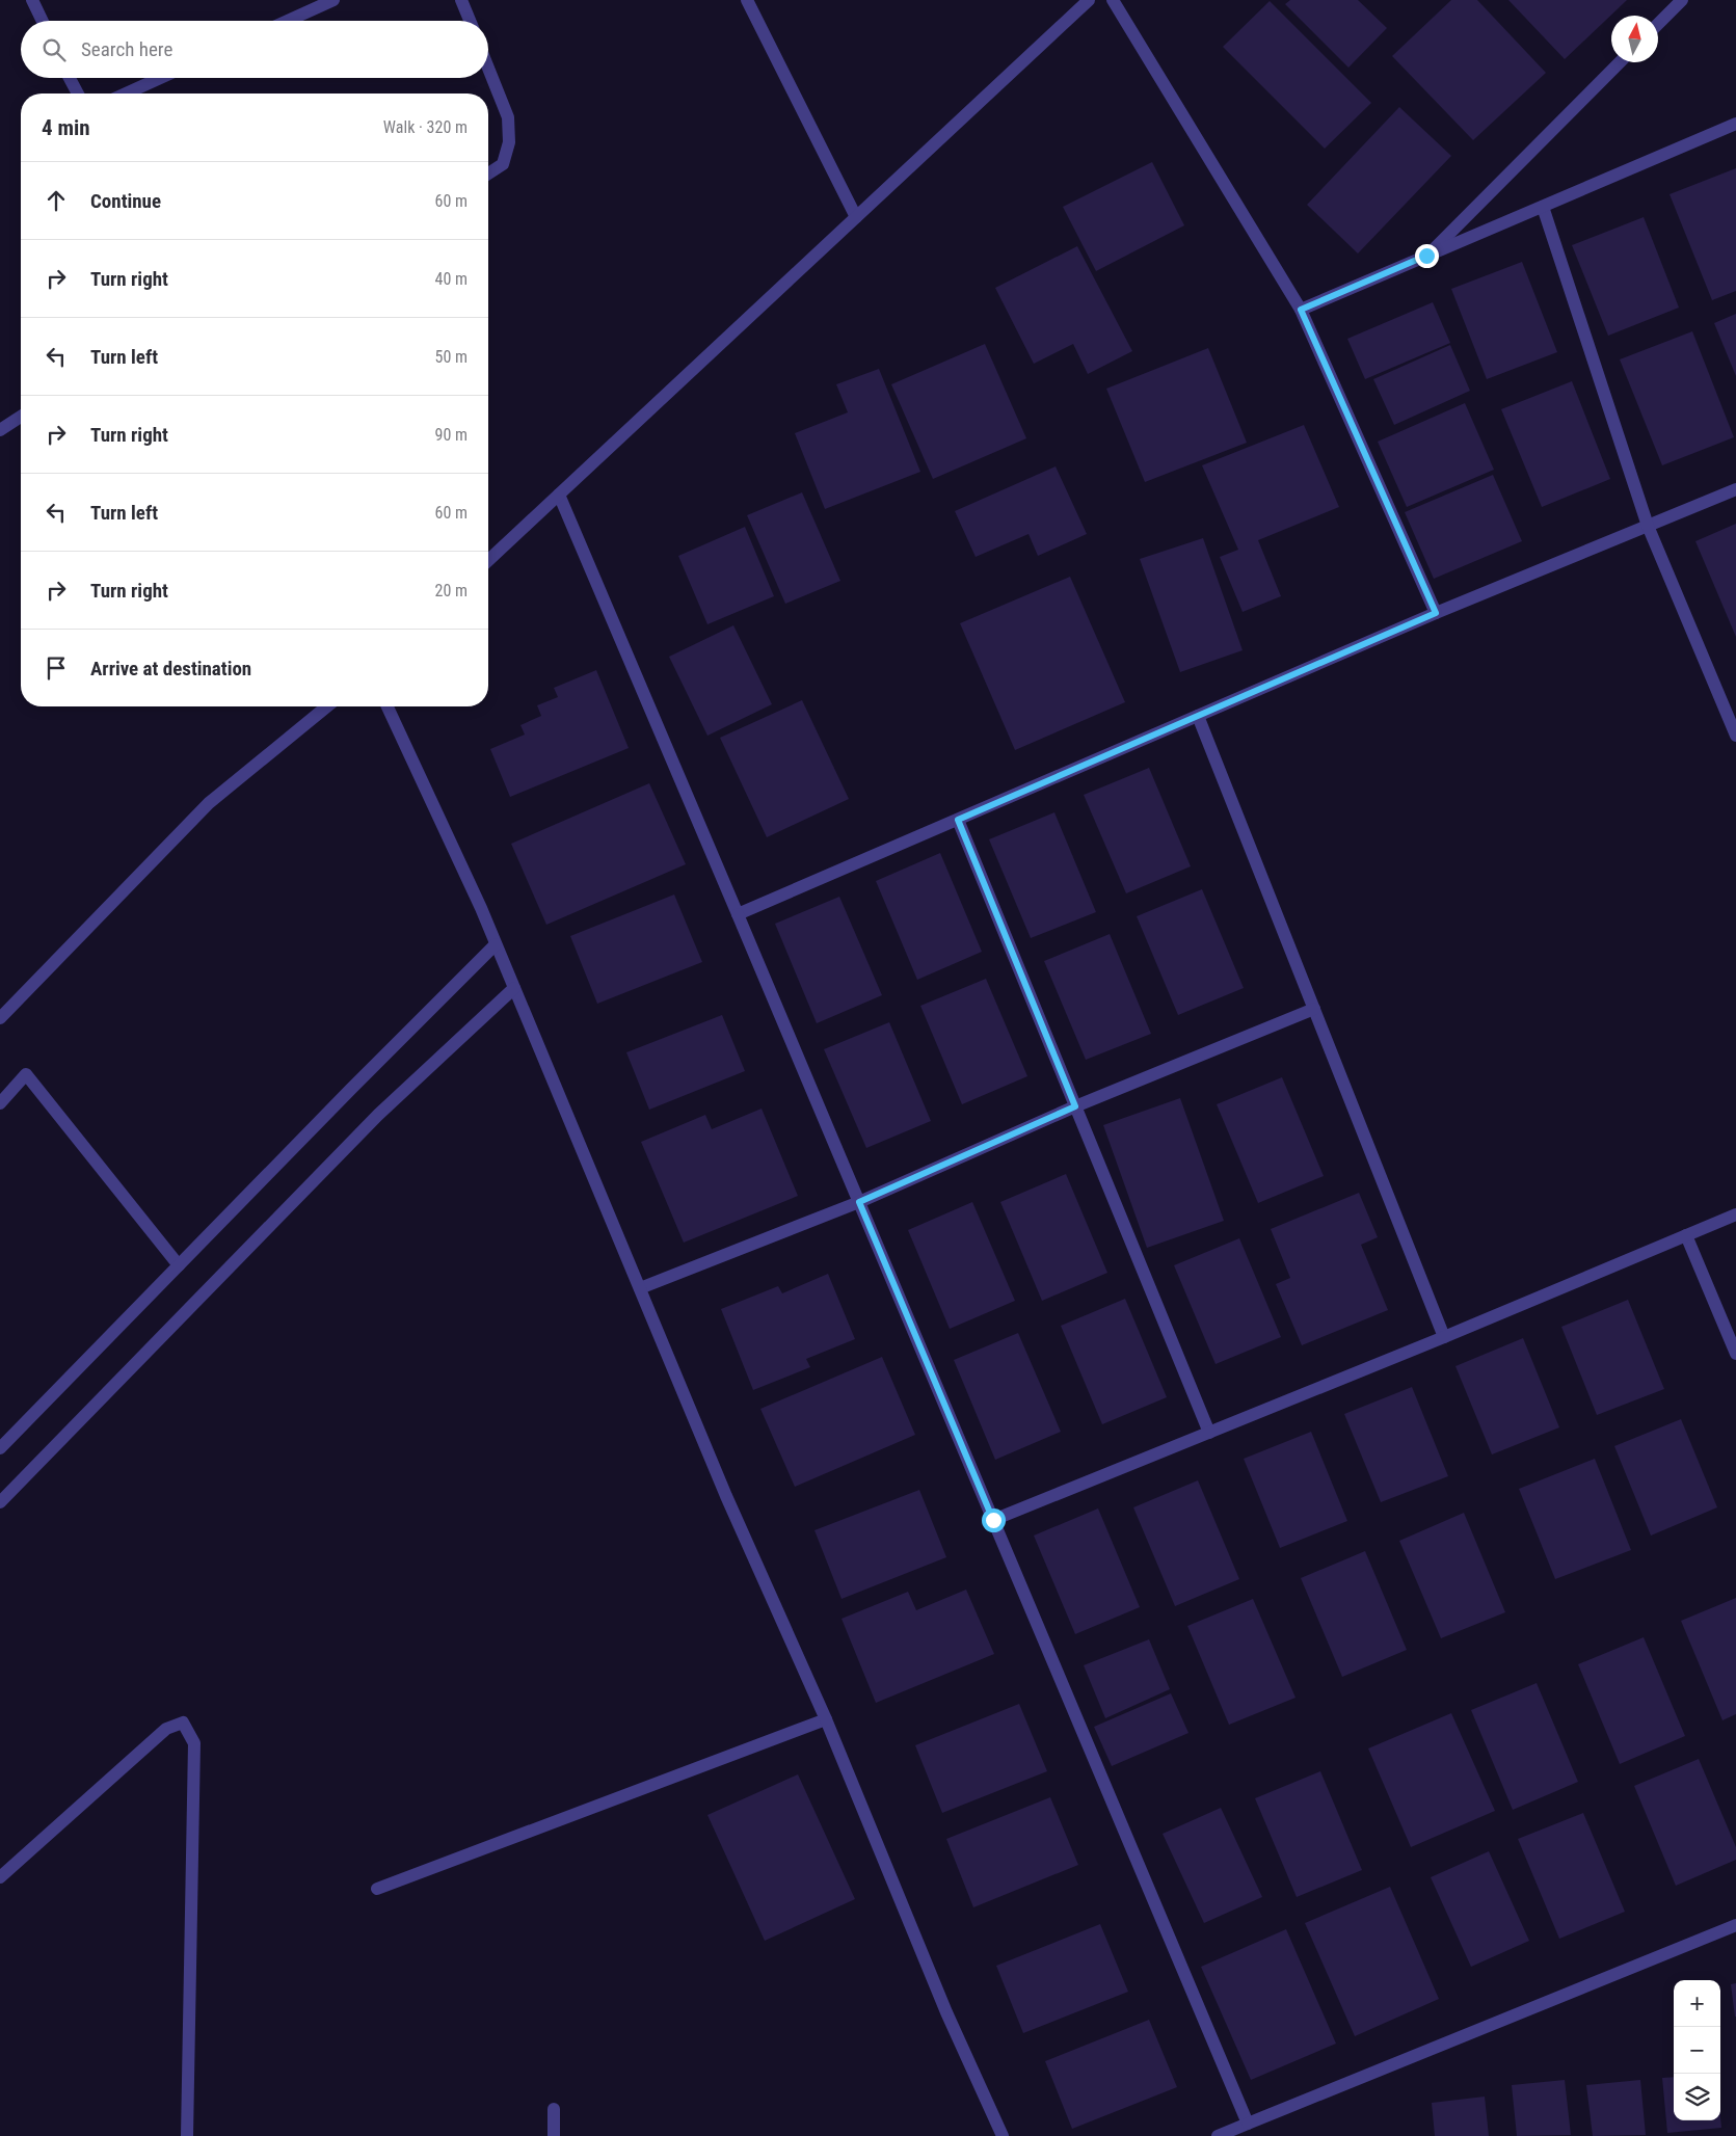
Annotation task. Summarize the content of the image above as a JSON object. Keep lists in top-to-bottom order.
{
  "north": "top",
  "page": {
    "search": "Search here",
    "heading": ["4 min", "Walk · 320 m"],
    "list": [
      ["Continue", "60 m"],
      ["Turn right", "40 m"],
      ["Turn left", "50 m"],
      ["Turn right", "90 m"],
      ["Turn left", "60 m"],
      ["Turn right", "20 m"],
      "Arrive at destination"
    ],
    "map_buttons": ["+", "−"]
  }
}
